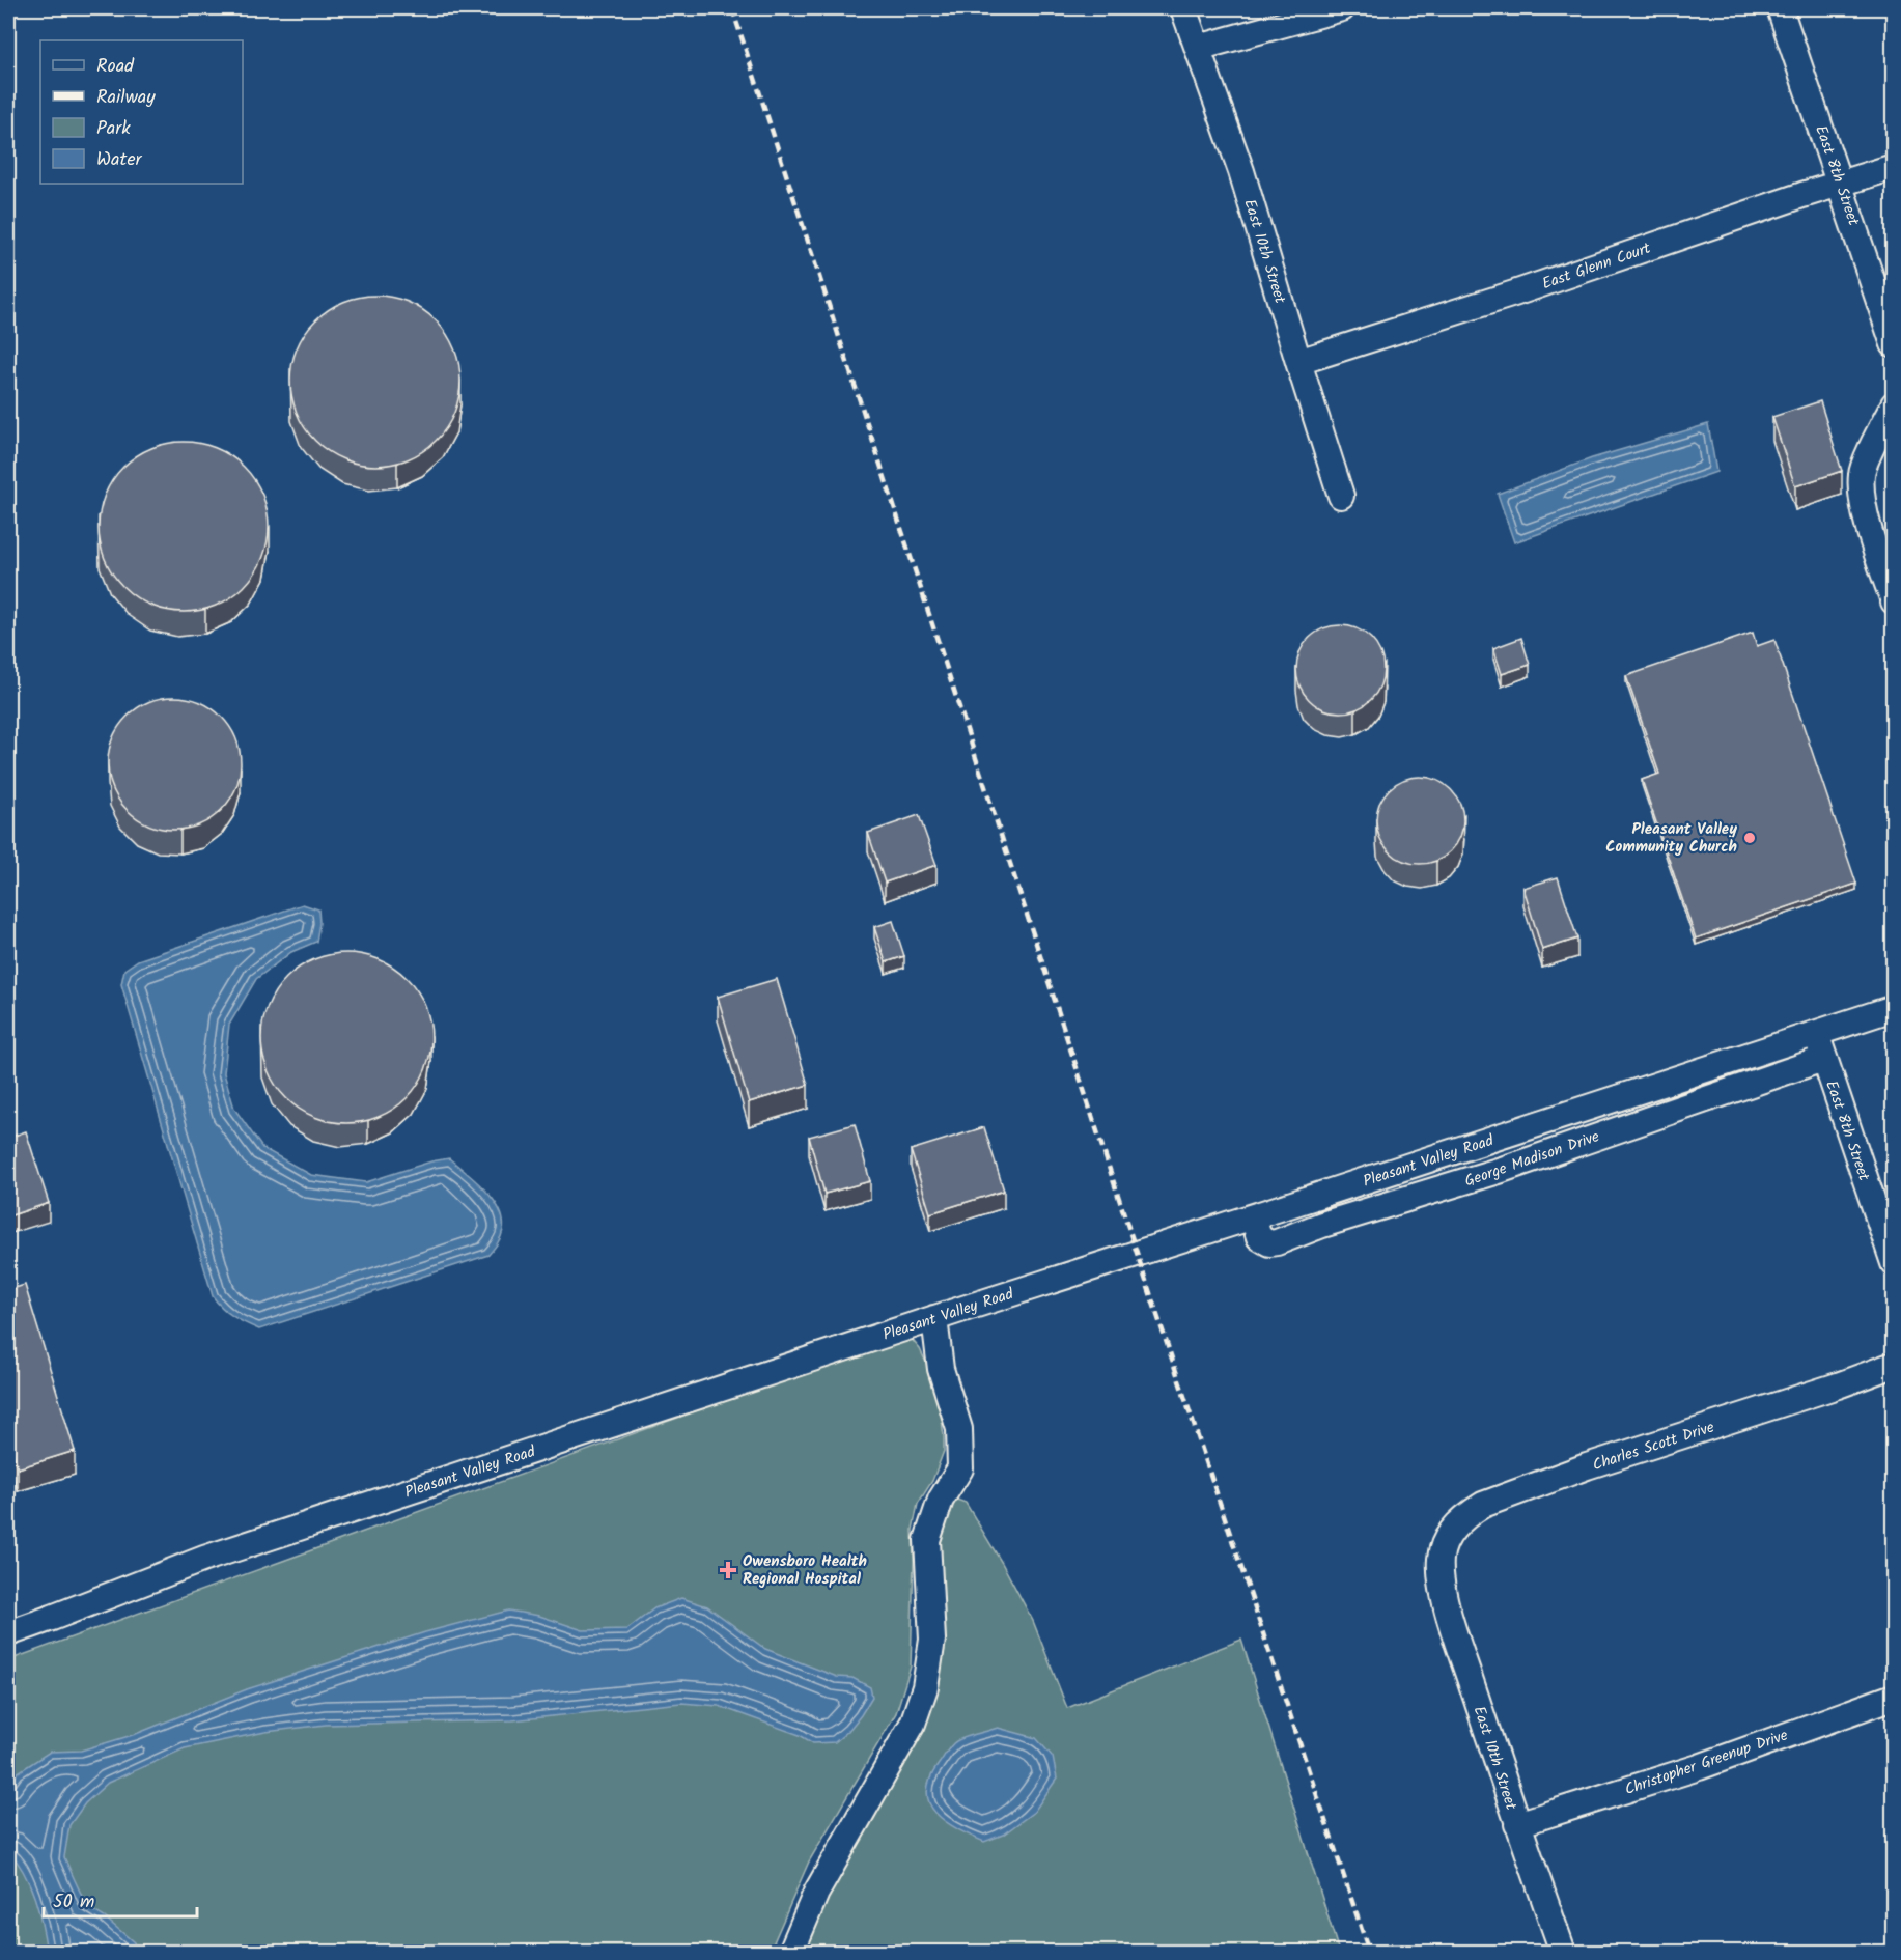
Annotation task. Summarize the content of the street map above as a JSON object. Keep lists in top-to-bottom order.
{
  "streets": {
    "street": [
      "East 8th Street",
      "East 10th Street",
      "East Glenn Court",
      "George Madison Drive",
      "Pleasant Valley Road",
      "Charles Scott Drive",
      "Christopher Greenup Drive"
    ]
  },
  "crossings": [
    ["East 8th Street", "East Glenn Court"],
    ["East 8th Street", "George Madison Drive"],
    ["East 8th Street", "Pleasant Valley Road"],
    ["East 10th Street", "East Glenn Court"],
    ["East 10th Street", "Charles Scott Drive"],
    ["East 10th Street", "Christopher Greenup Drive"],
    ["George Madison Drive", "Pleasant Valley Road"]
  ],
  "places": {
    "other": ["Pleasant Valley Community Church"],
    "health": ["Owensboro Health Regional Hospital"]
  },
  "legend": [
    "Road",
    "Railway",
    "Park",
    "Water"
  ],
  "scale_bar": "50 m"
}
